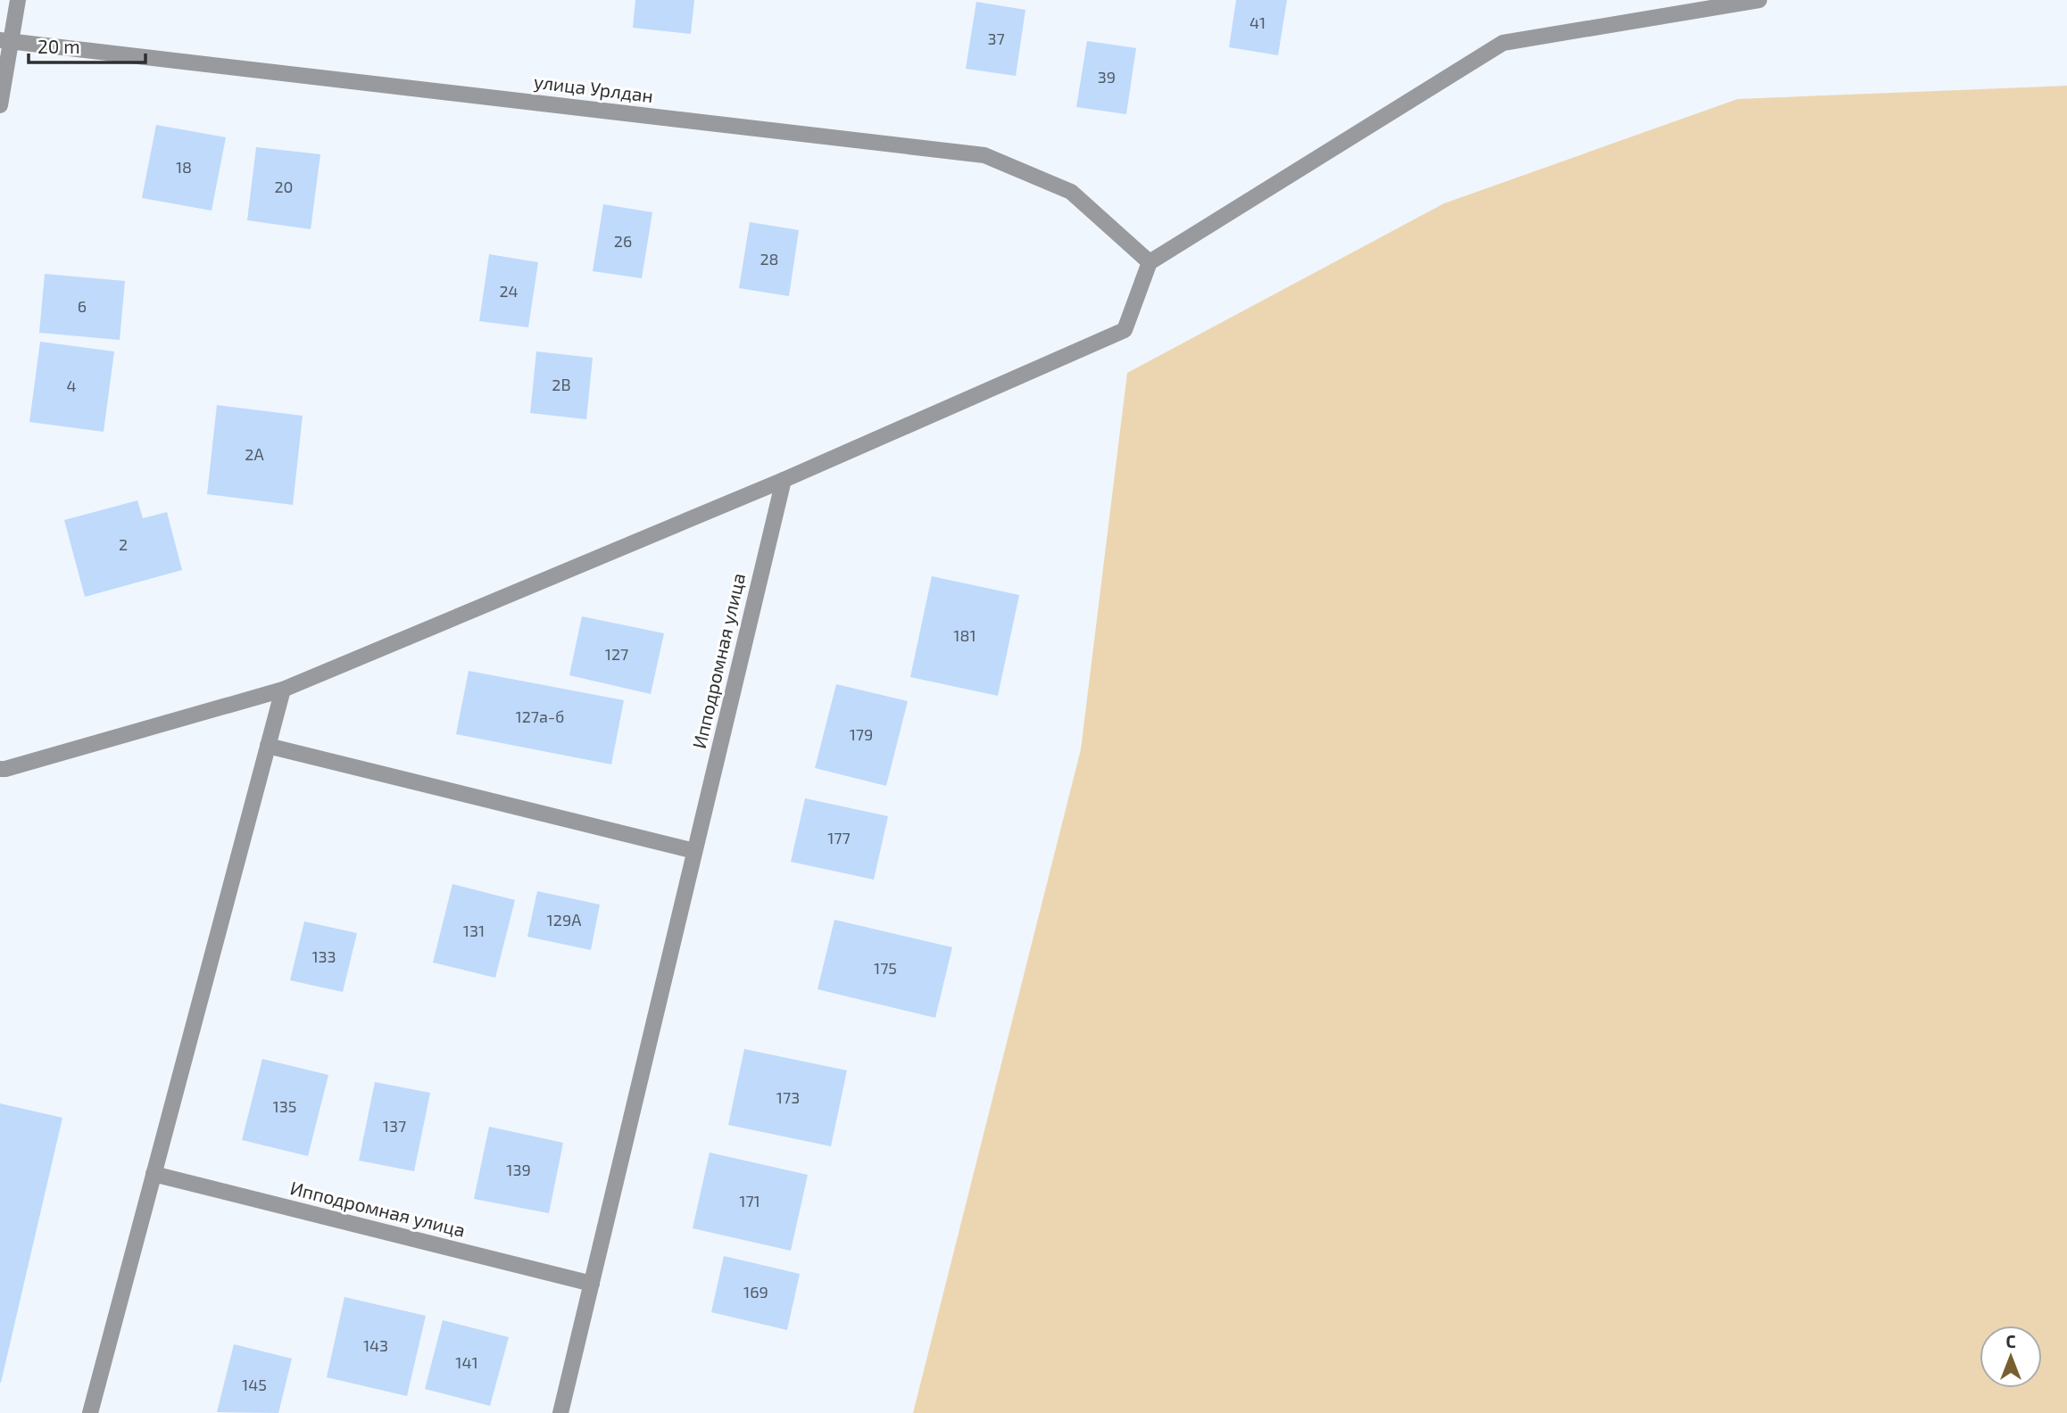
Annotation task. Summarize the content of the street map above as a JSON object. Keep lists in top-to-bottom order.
{
  "streets": {
    "street": ["улица Урлдан", "Ипподромная улица"]
  },
  "house_numbers": [
    "41",
    "37",
    "39",
    "18",
    "20",
    "26",
    "28",
    "24",
    "6",
    "2В",
    "4",
    "2А",
    "2",
    "181",
    "127",
    "127а-б",
    "179",
    "177",
    "129А",
    "131",
    "133",
    "175",
    "173",
    "135",
    "137",
    "139",
    "171",
    "169",
    "143",
    "141",
    "145"
  ],
  "scale_bar": "20 m",
  "north": "top"
}
